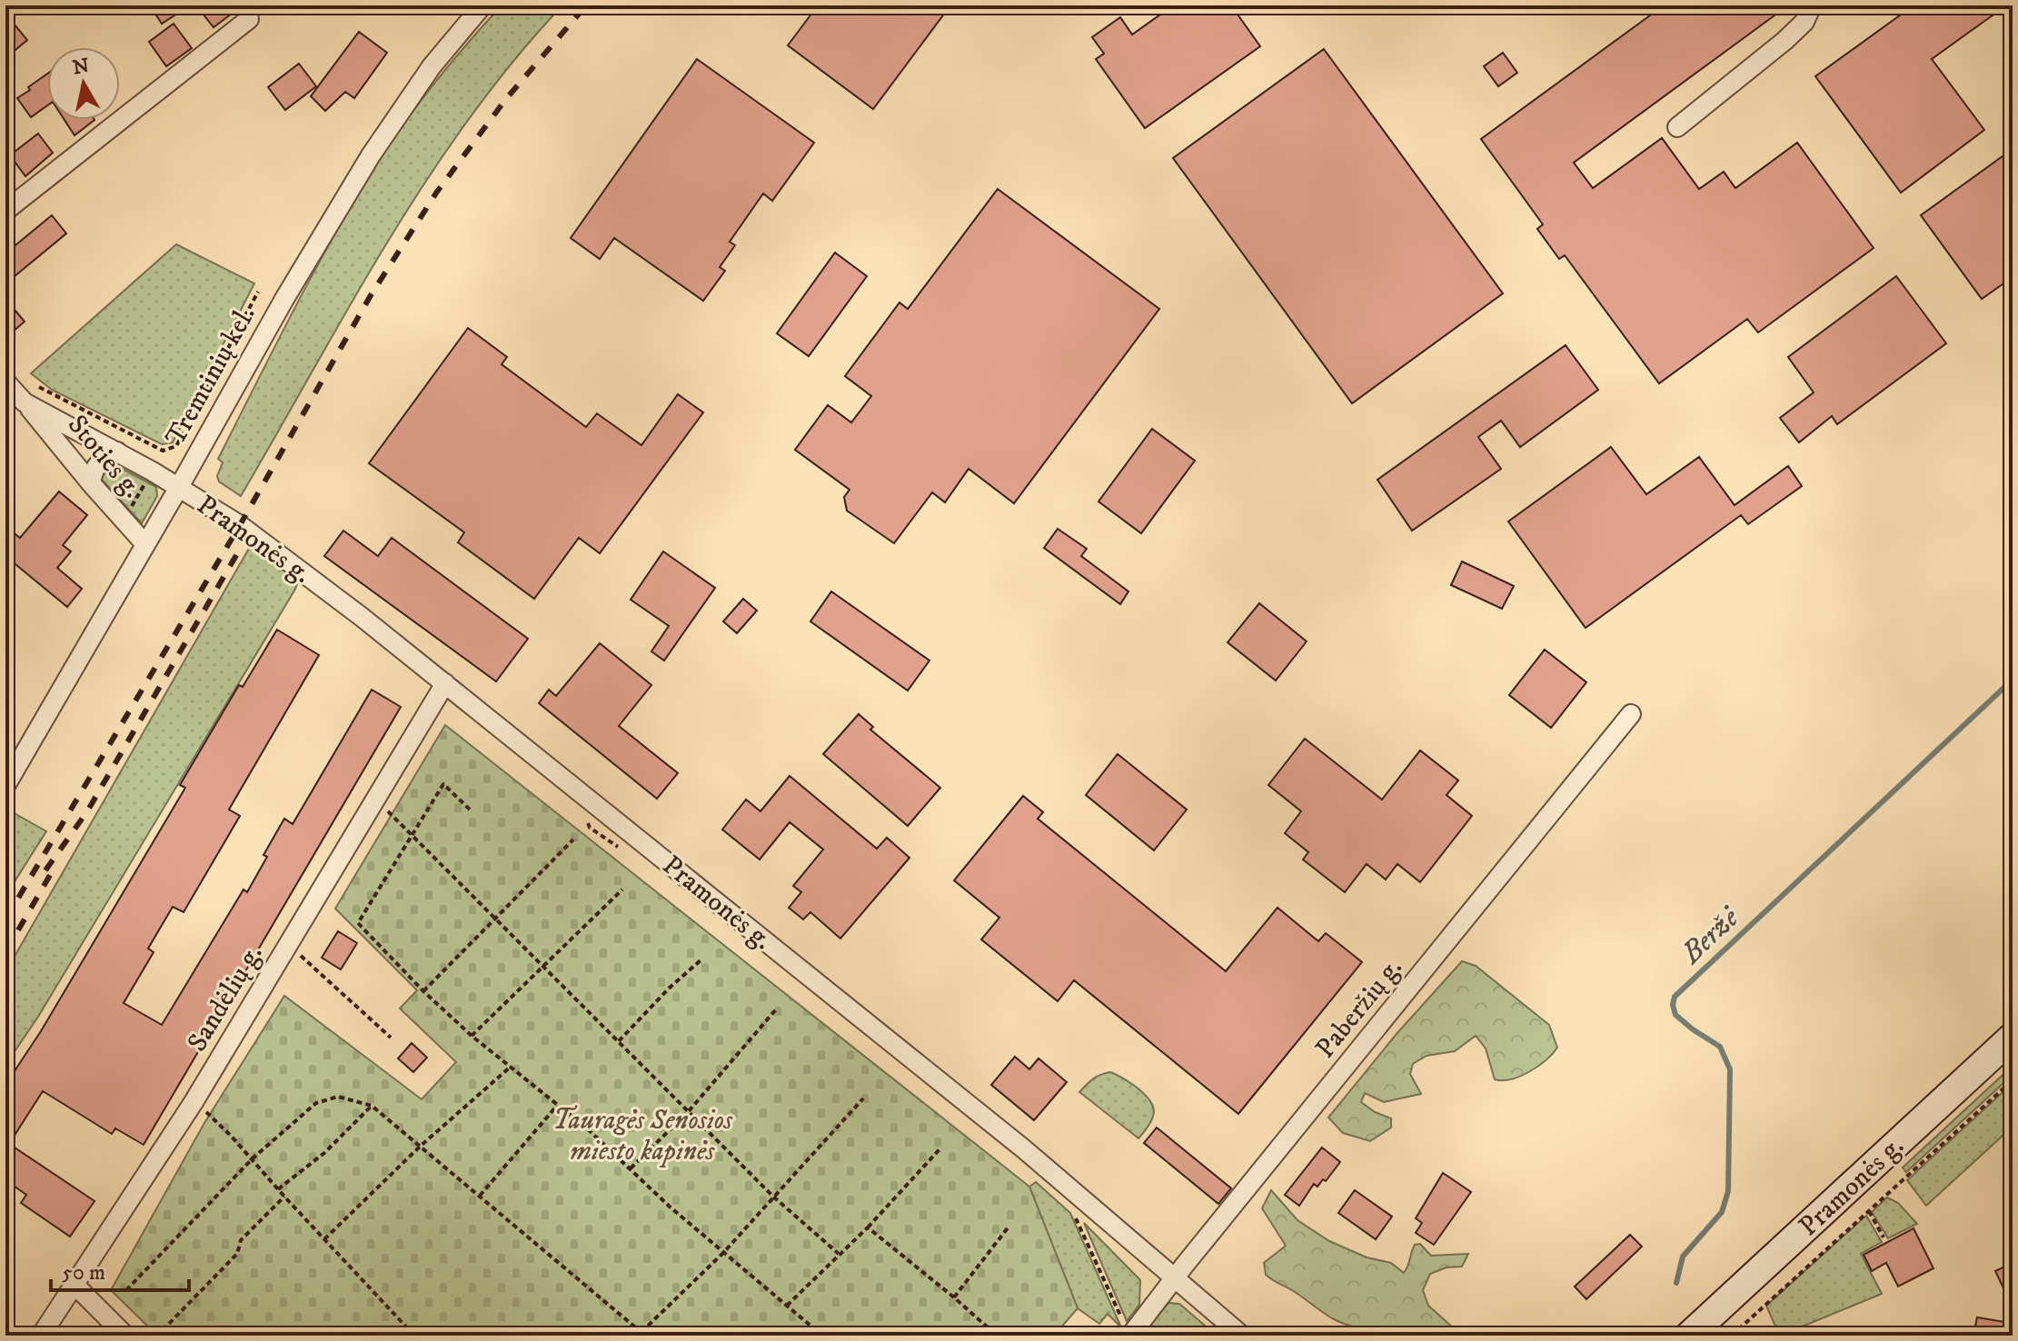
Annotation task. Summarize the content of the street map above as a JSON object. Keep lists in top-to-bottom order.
{
  "streets": {
    "main road": ["Pramonės g."],
    "street": [
      "Tremtinių kel.",
      "Stoties g.",
      "Sandėlių g.",
      "Paberžių g."
    ]
  },
  "crossings": [
    ["Tremtinių kel.", "Stoties g."],
    ["Tremtinių kel.", "Pramonės g."],
    ["Stoties g.", "Pramonės g."],
    ["Pramonės g.", "Sandėlių g."],
    ["Pramonės g.", "Paberžių g."]
  ],
  "water": ["Beržė"],
  "parks": ["Tauragės Senosios miesto kapinės"],
  "scale_bar": "50 m",
  "north": "top"
}
